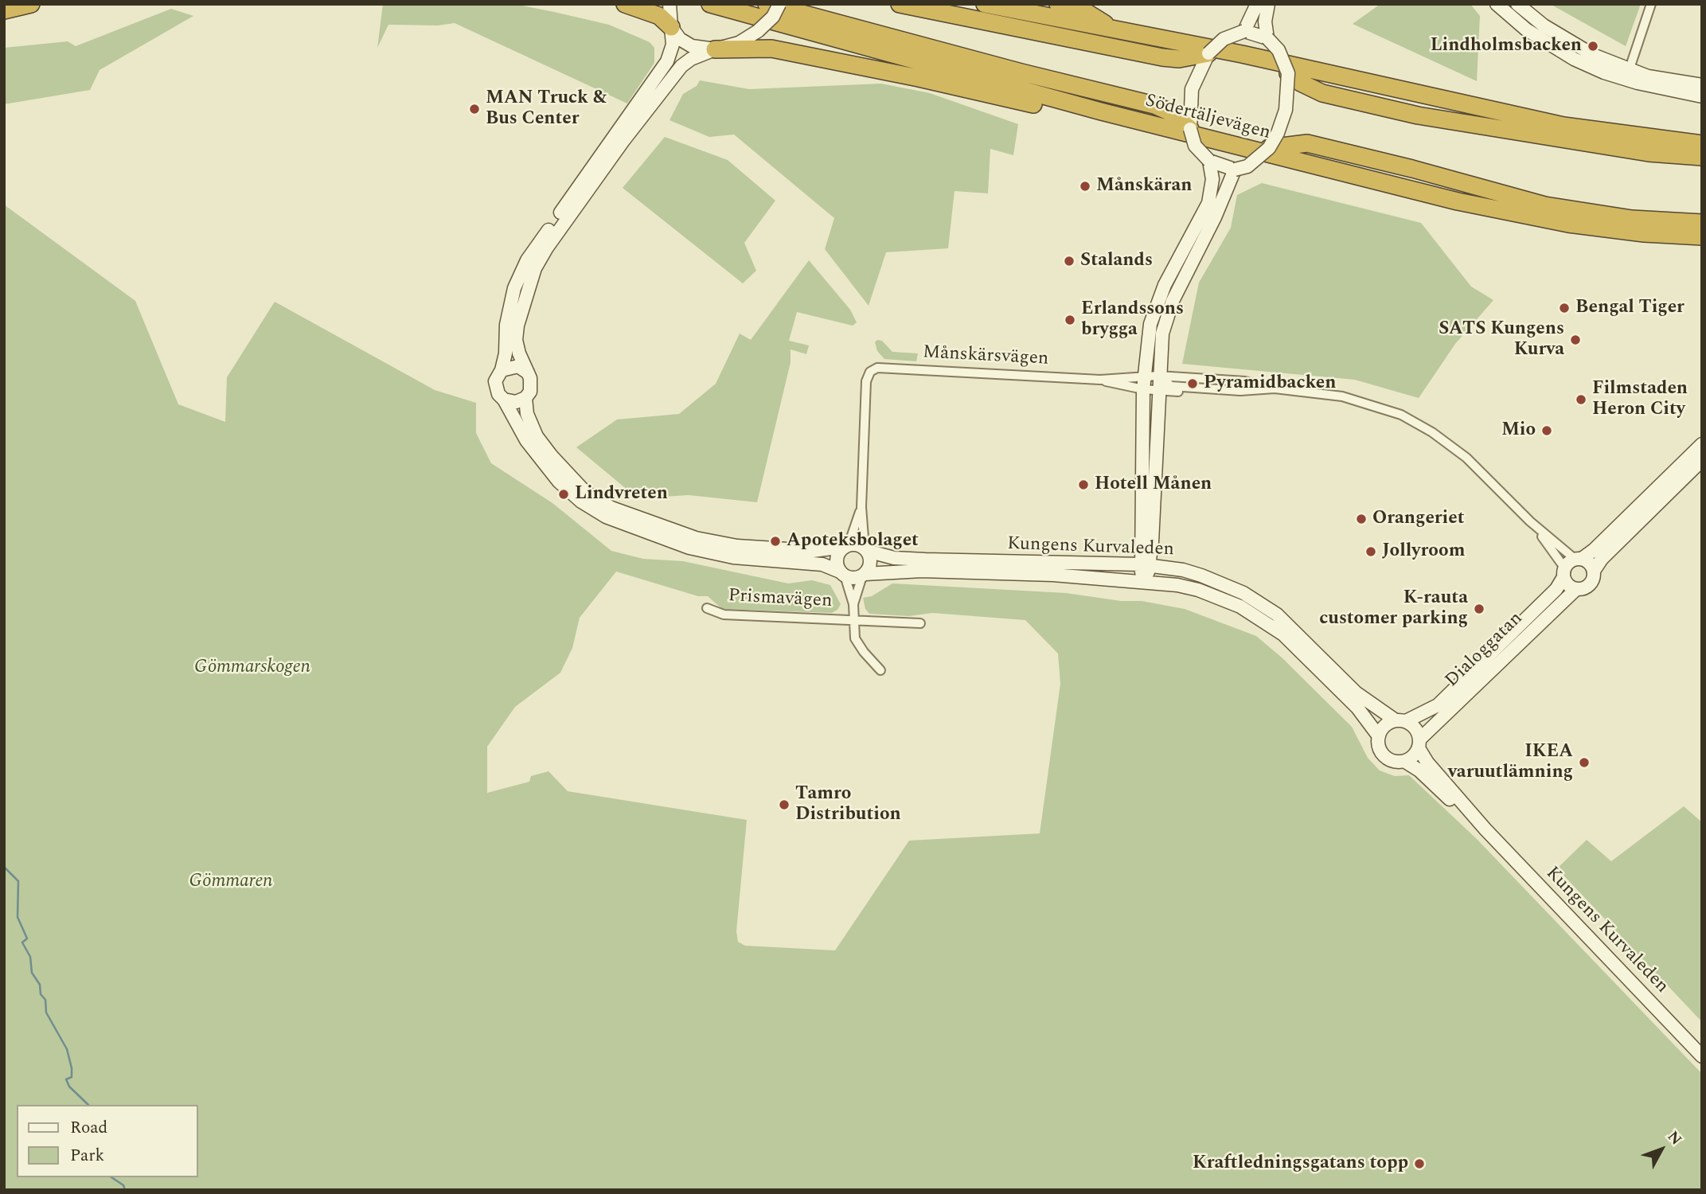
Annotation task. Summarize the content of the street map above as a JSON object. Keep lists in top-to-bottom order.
{
  "streets": {
    "highway": ["Södertäljevägen"],
    "street": [
      "Månskärsvägen",
      "Kungens Kurvaleden",
      "Prismavägen",
      "Dialoggatan"
    ]
  },
  "crossings": [
    ["Månskärsvägen", "Dialoggatan"],
    ["Kungens Kurvaleden", "Prismavägen"],
    ["Kungens Kurvaleden", "Dialoggatan"]
  ],
  "parks": ["Gömmarskogen", "Gömmaren"],
  "places": [
    "Lindholmsbacken",
    "MAN Truck & Bus Center",
    "Månskäran",
    "Stalands",
    "Bengal Tiger",
    "Erlandssons brygga",
    "SATS Kungens Kurva",
    "Pyramidbacken",
    "Filmstaden Heron City",
    "Mio",
    "Hotell Månen",
    "Lindvreten",
    "Orangeriet",
    "Apoteksbolaget",
    "Jollyroom",
    "K-rauta customer parking",
    "IKEA varuutlämning",
    "Tamro Distribution",
    "Kraftledningsgatans topp"
  ],
  "legend": ["Road", "Park"],
  "north": "top right"
}
